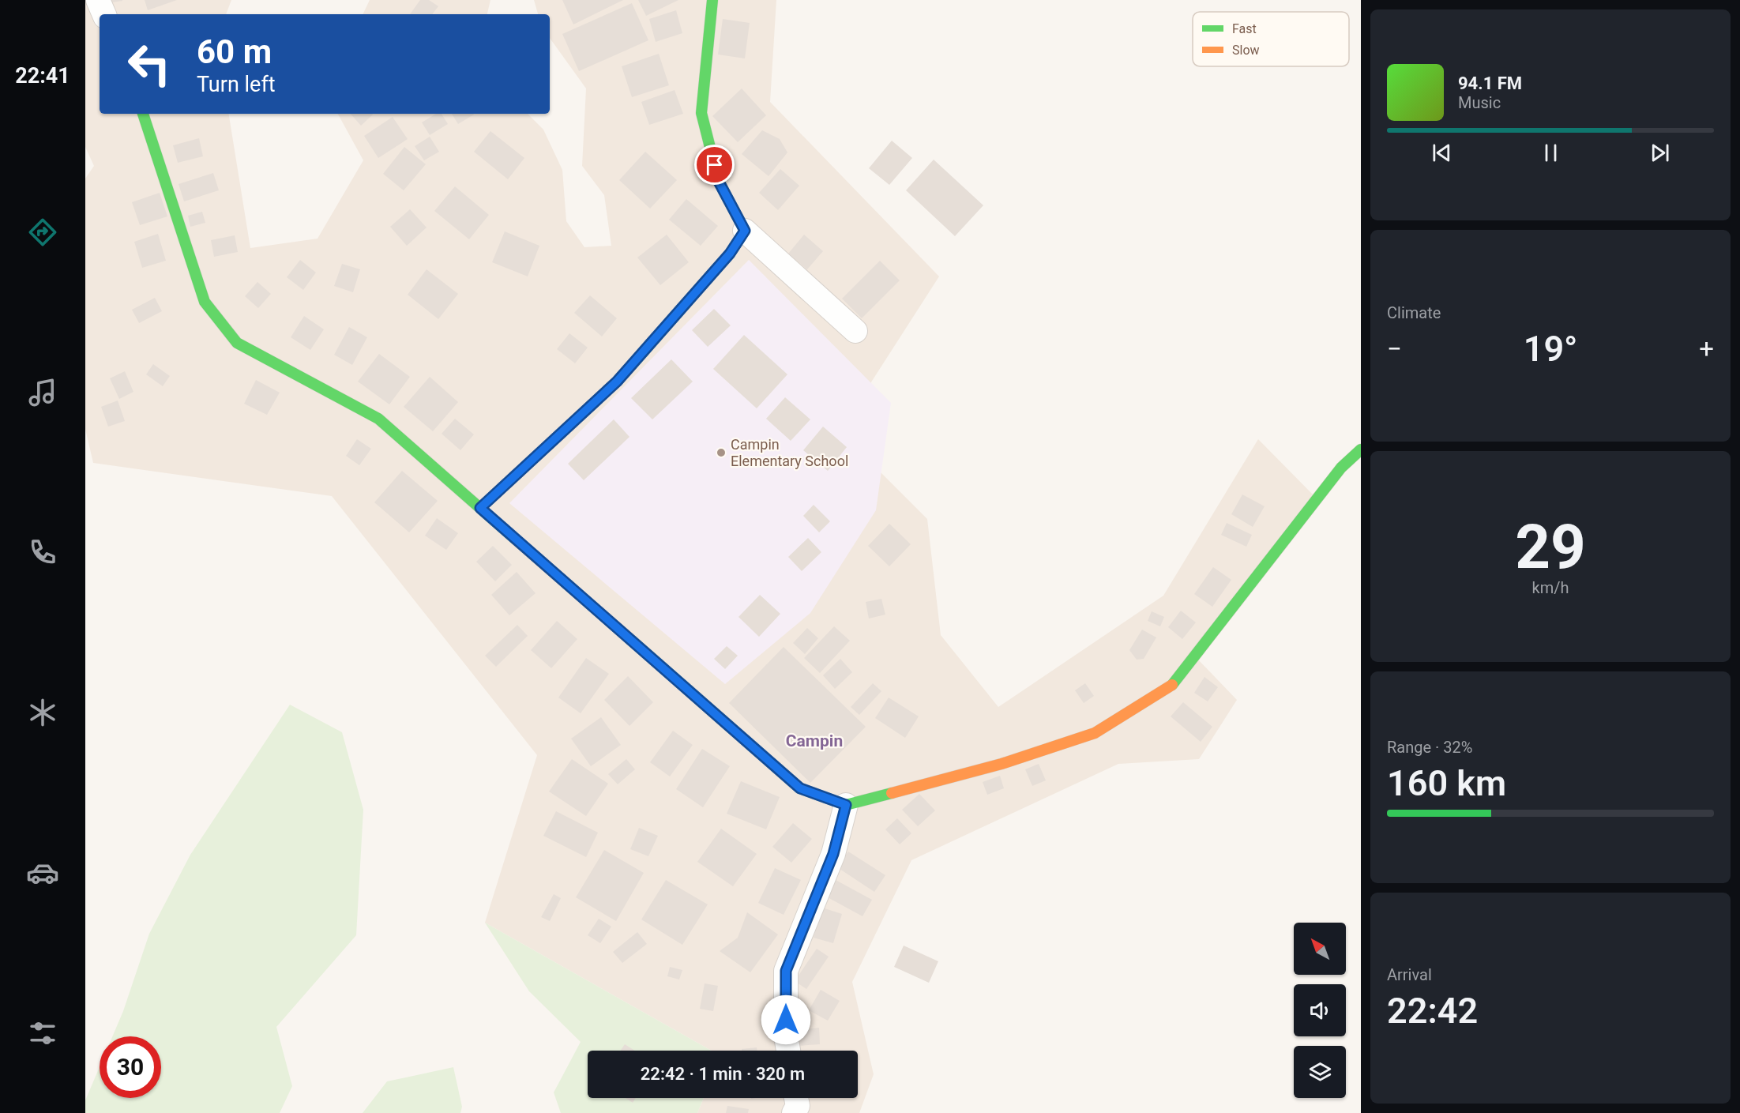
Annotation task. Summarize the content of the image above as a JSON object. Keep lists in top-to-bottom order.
{
  "districts": ["Campin"],
  "places": ["Campin Elementary School"],
  "legend": ["Fast", "Slow"],
  "north": "top left",
  "page": {
    "tabs": "22:41",
    "turn": ["60 m", "Turn left"],
    "song": ["94.1 FM", "Music"],
    "tile": [
      "Climate",
      ["29", "km/h"],
      ["Range · 32%", "160 km"],
      ["Arrival", "22:42"]
    ],
    "heat": ["−", "19°", "+"],
    "limit": "30",
    "trip": "22:42 · 1 min · 320 m"
  }
}
